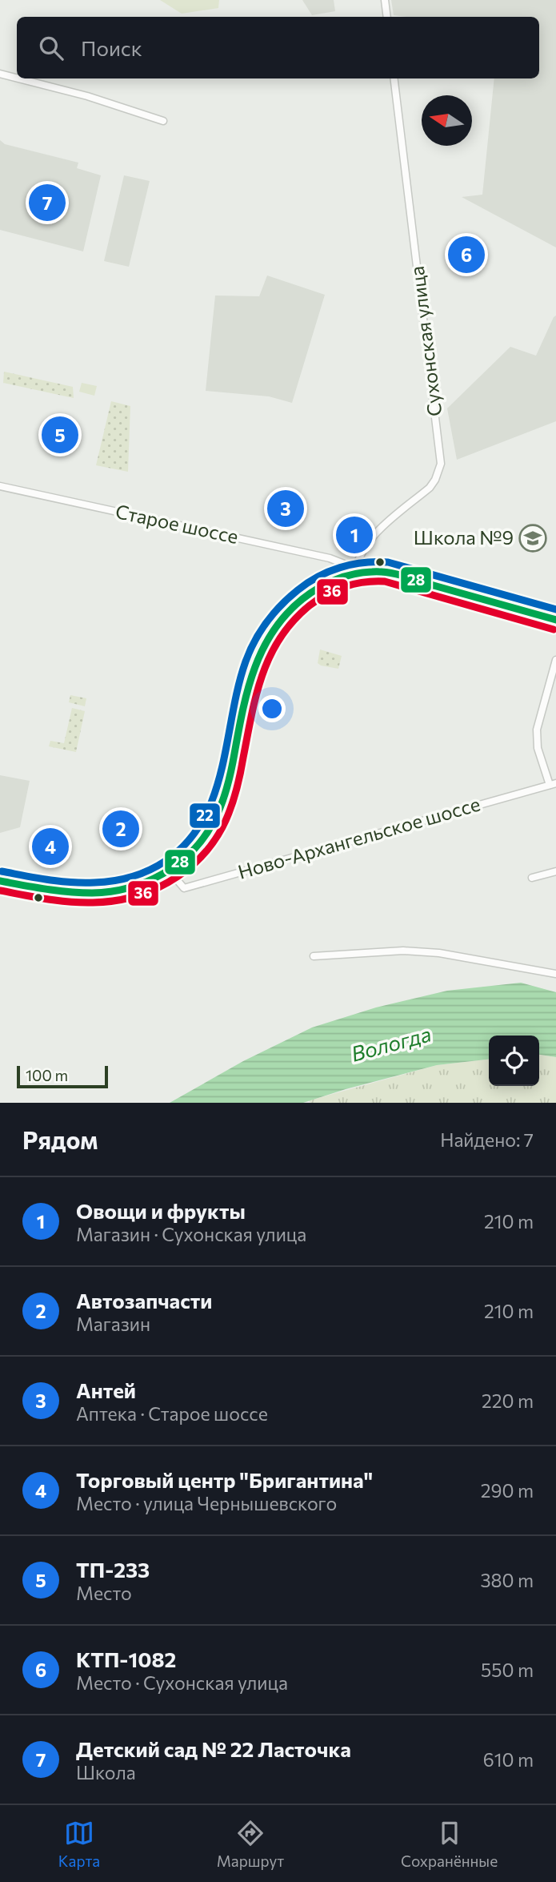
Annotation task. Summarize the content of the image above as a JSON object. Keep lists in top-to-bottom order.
{
  "streets": {
    "street": ["Сухонская улица", "Старое шоссе", "Ново-Архангельское шоссе"]
  },
  "crossings": [
    ["Сухонская улица", "Старое шоссе"]
  ],
  "water": ["Вологда"],
  "places": {
    "school or university": ["Школа №9"]
  },
  "lines": ["transit line 22", "transit line 28", "transit line 36"],
  "scale_bar": "100 m",
  "north": "left",
  "page": {
    "search": "Поиск",
    "pins": [
      "7",
      "6",
      "5",
      "3",
      "1",
      "2",
      "4"
    ],
    "scale": "100 m",
    "heading": ["Рядом", "Найдено: 7"],
    "list": [
      {
        "mark": "1",
        "name": "Овощи и фрукты",
        "note": "Магазин · Сухонская улица",
        "value": "210 m"
      },
      {
        "mark": "2",
        "name": "Автозапчасти",
        "note": "Магазин",
        "value": "210 m"
      },
      {
        "mark": "3",
        "name": "Антей",
        "note": "Аптека · Старое шоссе",
        "value": "220 m"
      },
      {
        "mark": "4",
        "name": "Торговый центр \"Бригантина\"",
        "note": "Место · улица Чернышевского",
        "value": "290 m"
      },
      {
        "mark": "5",
        "name": "ТП-233",
        "note": "Место",
        "value": "380 m"
      },
      {
        "mark": "6",
        "name": "КТП-1082",
        "note": "Место · Сухонская улица",
        "value": "550 m"
      },
      {
        "mark": "7",
        "name": "Детский сад № 22 Ласточка",
        "note": "Школа",
        "value": "610 m"
      }
    ],
    "nav": ["Карта", "Маршрут", "Сохранённые"]
  }
}
